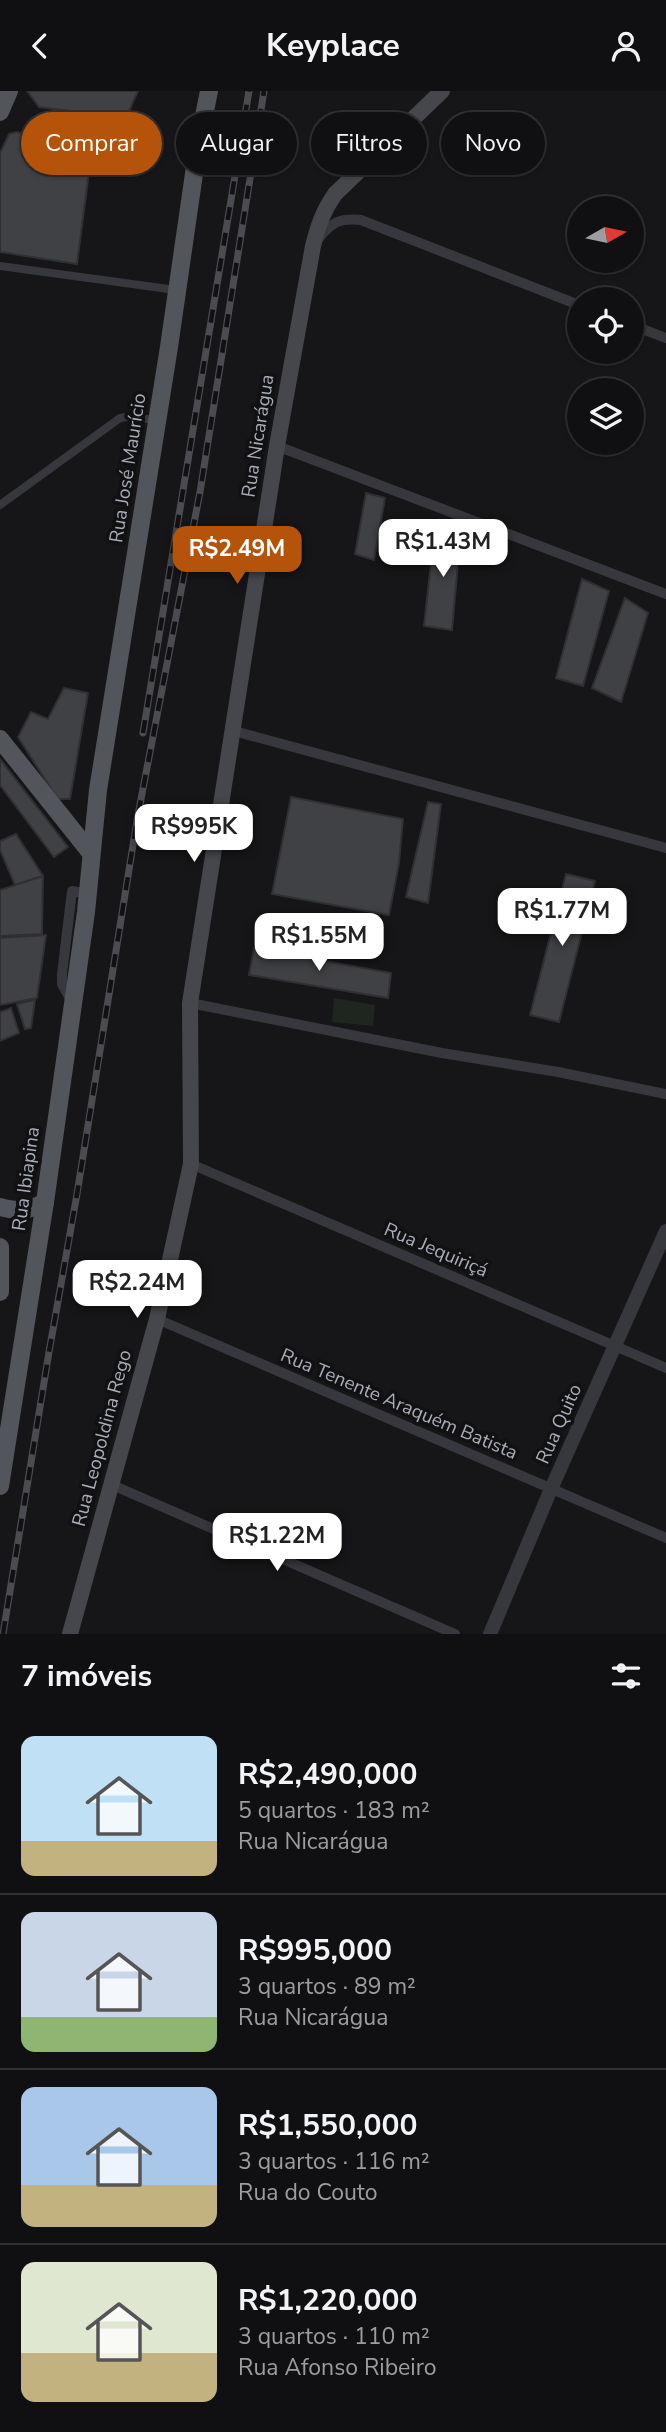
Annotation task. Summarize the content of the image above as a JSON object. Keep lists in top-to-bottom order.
{
  "streets": {
    "main road": [
      "Rua Nicarágua",
      "Rua José Maurício",
      "Rua Ibiapina",
      "Rua Leopoldina Rego"
    ],
    "street": ["Rua Jequiriçá", "Rua Tenente Araquém Batista", "Rua Quito"]
  },
  "crossings": [
    ["Rua Nicarágua", "Rua Leopoldina Rego"],
    ["Rua José Maurício", "Rua Ibiapina"],
    ["Rua Jequiriçá", "Rua Quito"],
    ["Rua Jequiriçá", "Rua Leopoldina Rego"],
    ["Rua Tenente Araquém Batista", "Rua Quito"],
    ["Rua Tenente Araquém Batista", "Rua Leopoldina Rego"]
  ],
  "north": "right",
  "page": {
    "header": "Keyplace",
    "chip": [
      "Comprar",
      "Alugar",
      "Filtros",
      "Novo"
    ],
    "price": [
      "R$1.43M",
      "R$2.49M",
      "R$995K",
      "R$1.77M",
      "R$1.55M",
      "R$2.24M",
      "R$1.22M"
    ],
    "heading": "7 imóveis",
    "list": [
      {
        "name": "R$2,490,000",
        "note": "5 quartos · 183 m² · Rua Nicarágua"
      },
      {
        "name": "R$995,000",
        "note": "3 quartos · 89 m² · Rua Nicarágua"
      },
      {
        "name": "R$1,550,000",
        "note": "3 quartos · 116 m² · Rua do Couto"
      },
      {
        "name": "R$1,220,000",
        "note": "3 quartos · 110 m² · Rua Afonso Ribeiro"
      }
    ]
  }
}
